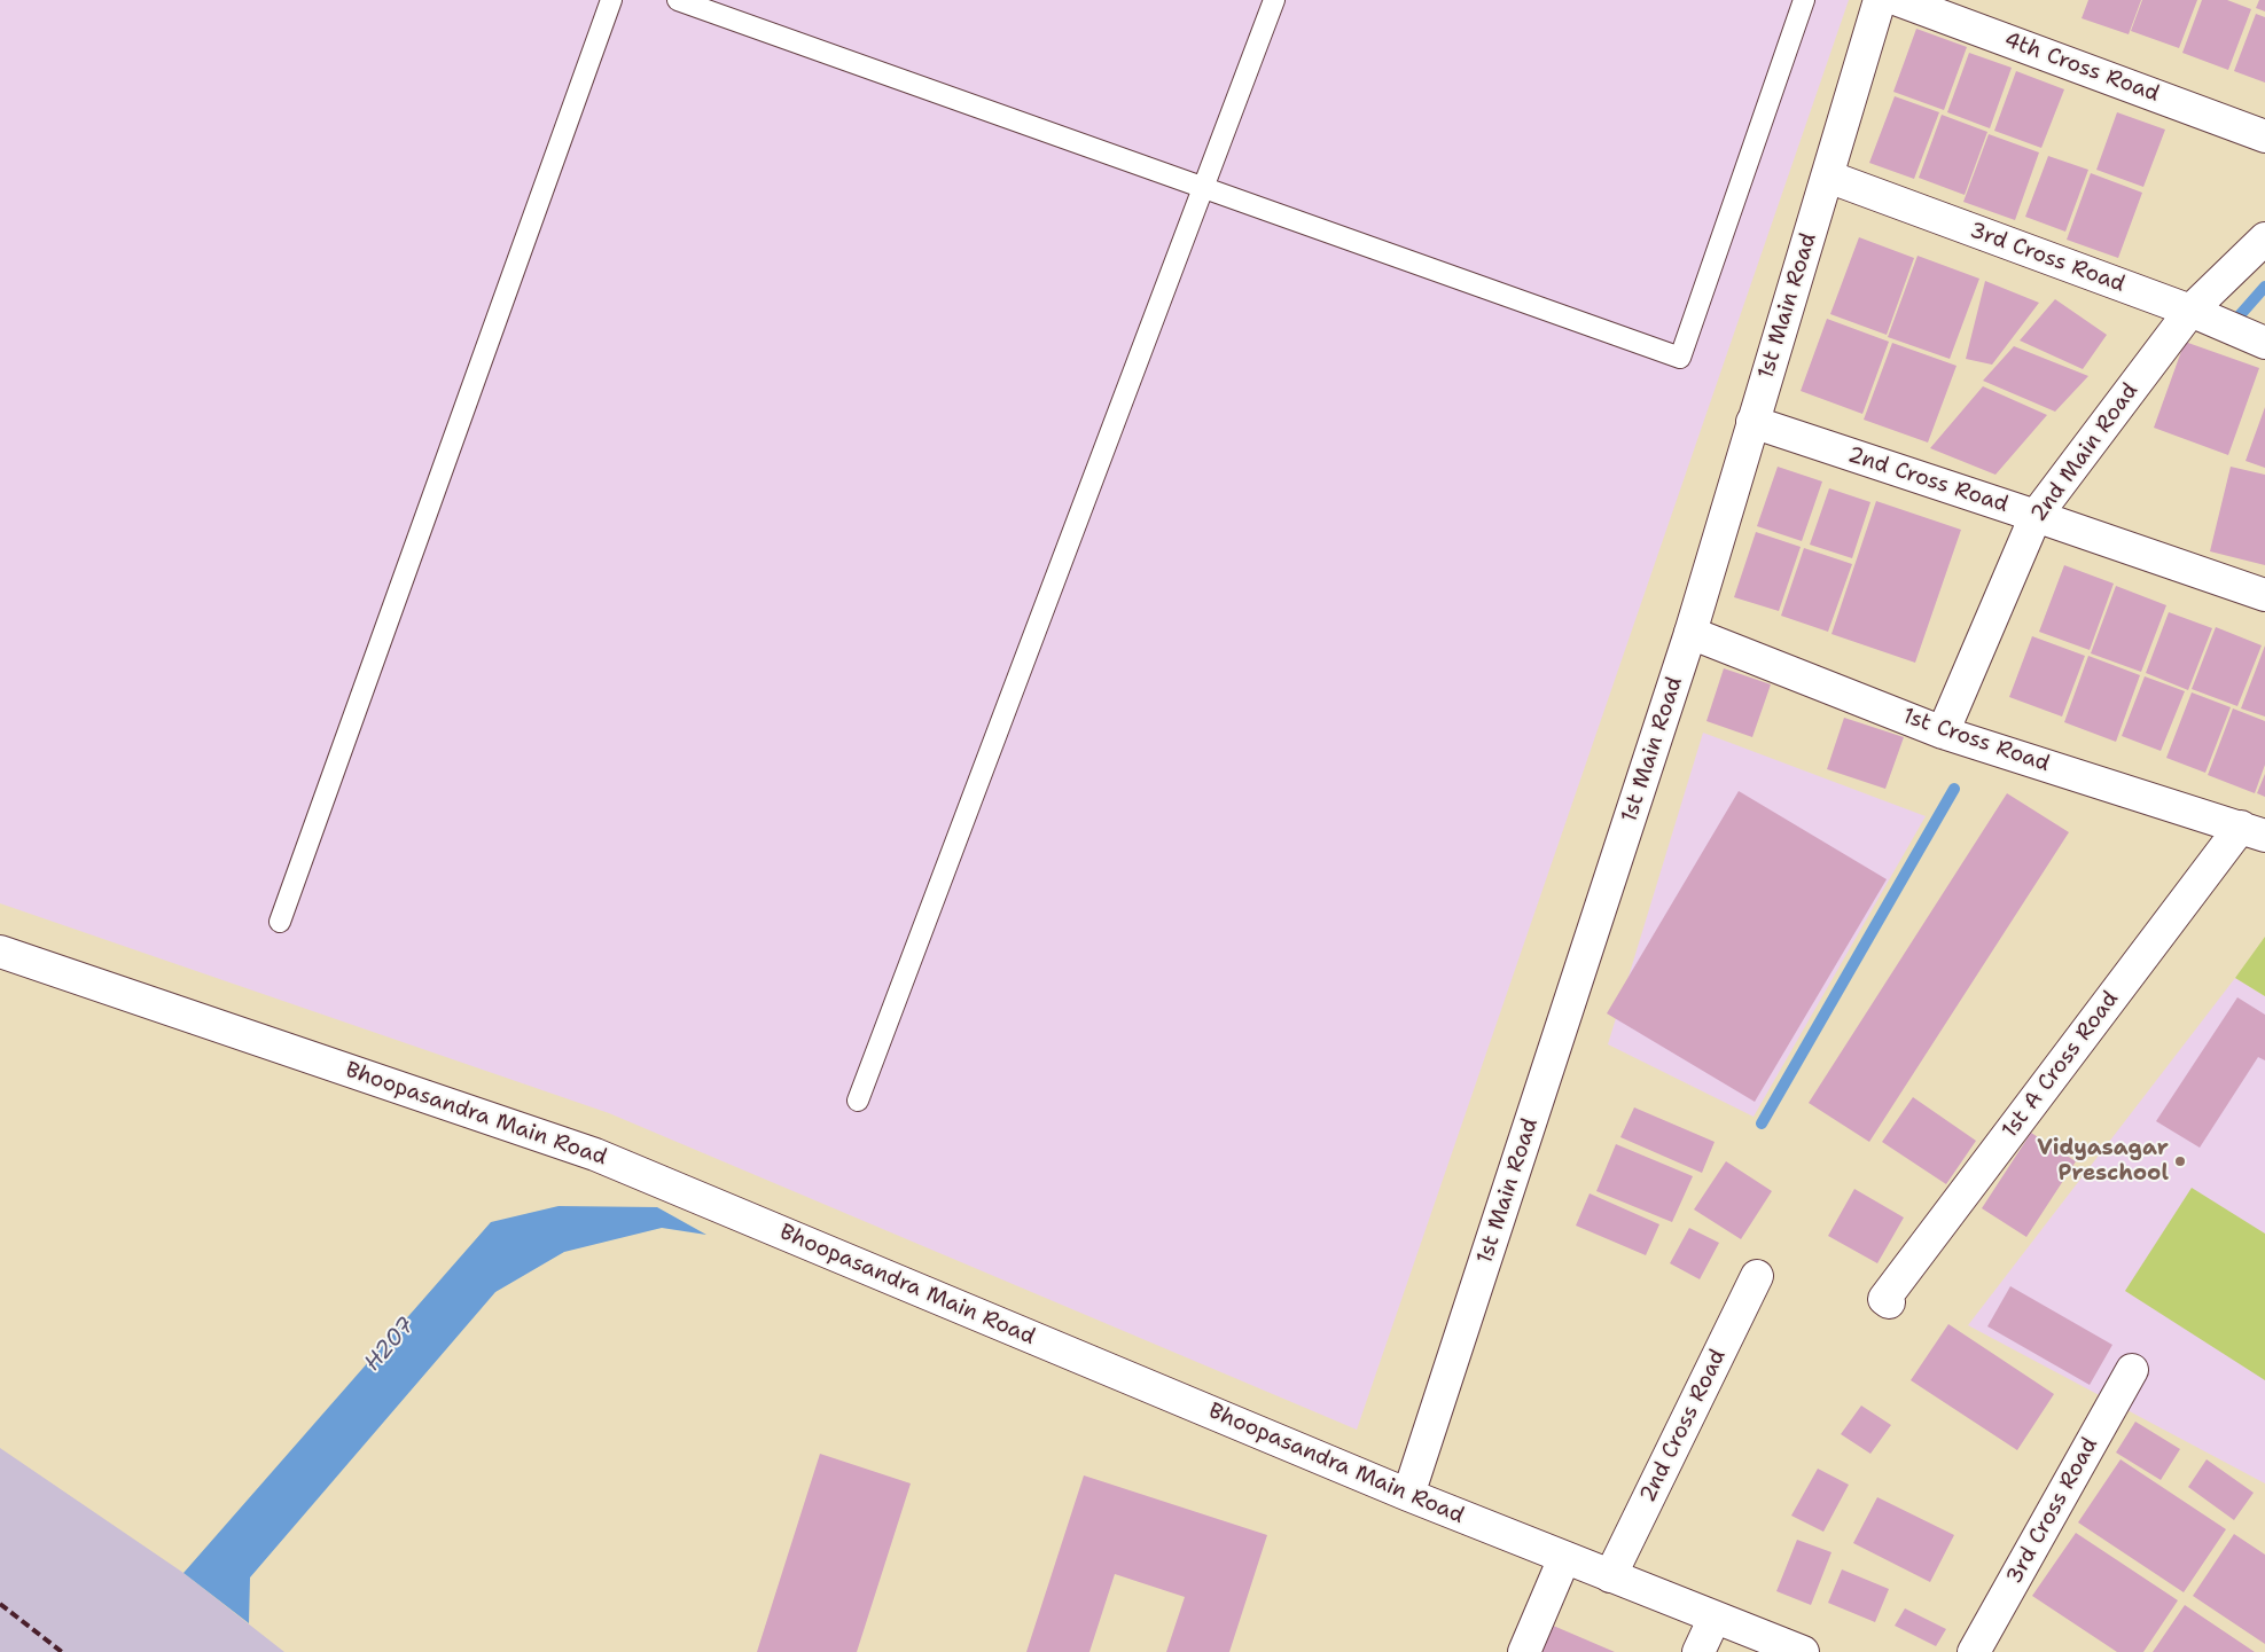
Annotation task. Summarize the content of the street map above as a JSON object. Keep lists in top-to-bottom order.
{
  "streets": {
    "street": [
      "4th Cross Road",
      "3rd Cross Road",
      "1st Main Road",
      "2nd Main Road",
      "2nd Cross Road",
      "1st Cross Road",
      "1st A Cross Road",
      "Bhoopasandra Main Road"
    ]
  },
  "crossings": [
    ["3rd Cross Road", "1st Main Road"],
    ["3rd Cross Road", "2nd Main Road"],
    ["1st Main Road", "2nd Cross Road"],
    ["1st Main Road", "1st Cross Road"],
    ["1st Main Road", "Bhoopasandra Main Road"],
    ["2nd Main Road", "2nd Cross Road"],
    ["2nd Main Road", "1st Cross Road"],
    ["2nd Cross Road", "Bhoopasandra Main Road"],
    ["1st Cross Road", "1st A Cross Road"]
  ],
  "water": ["H207"],
  "places": ["Vidyasagar Preschool"]
}
